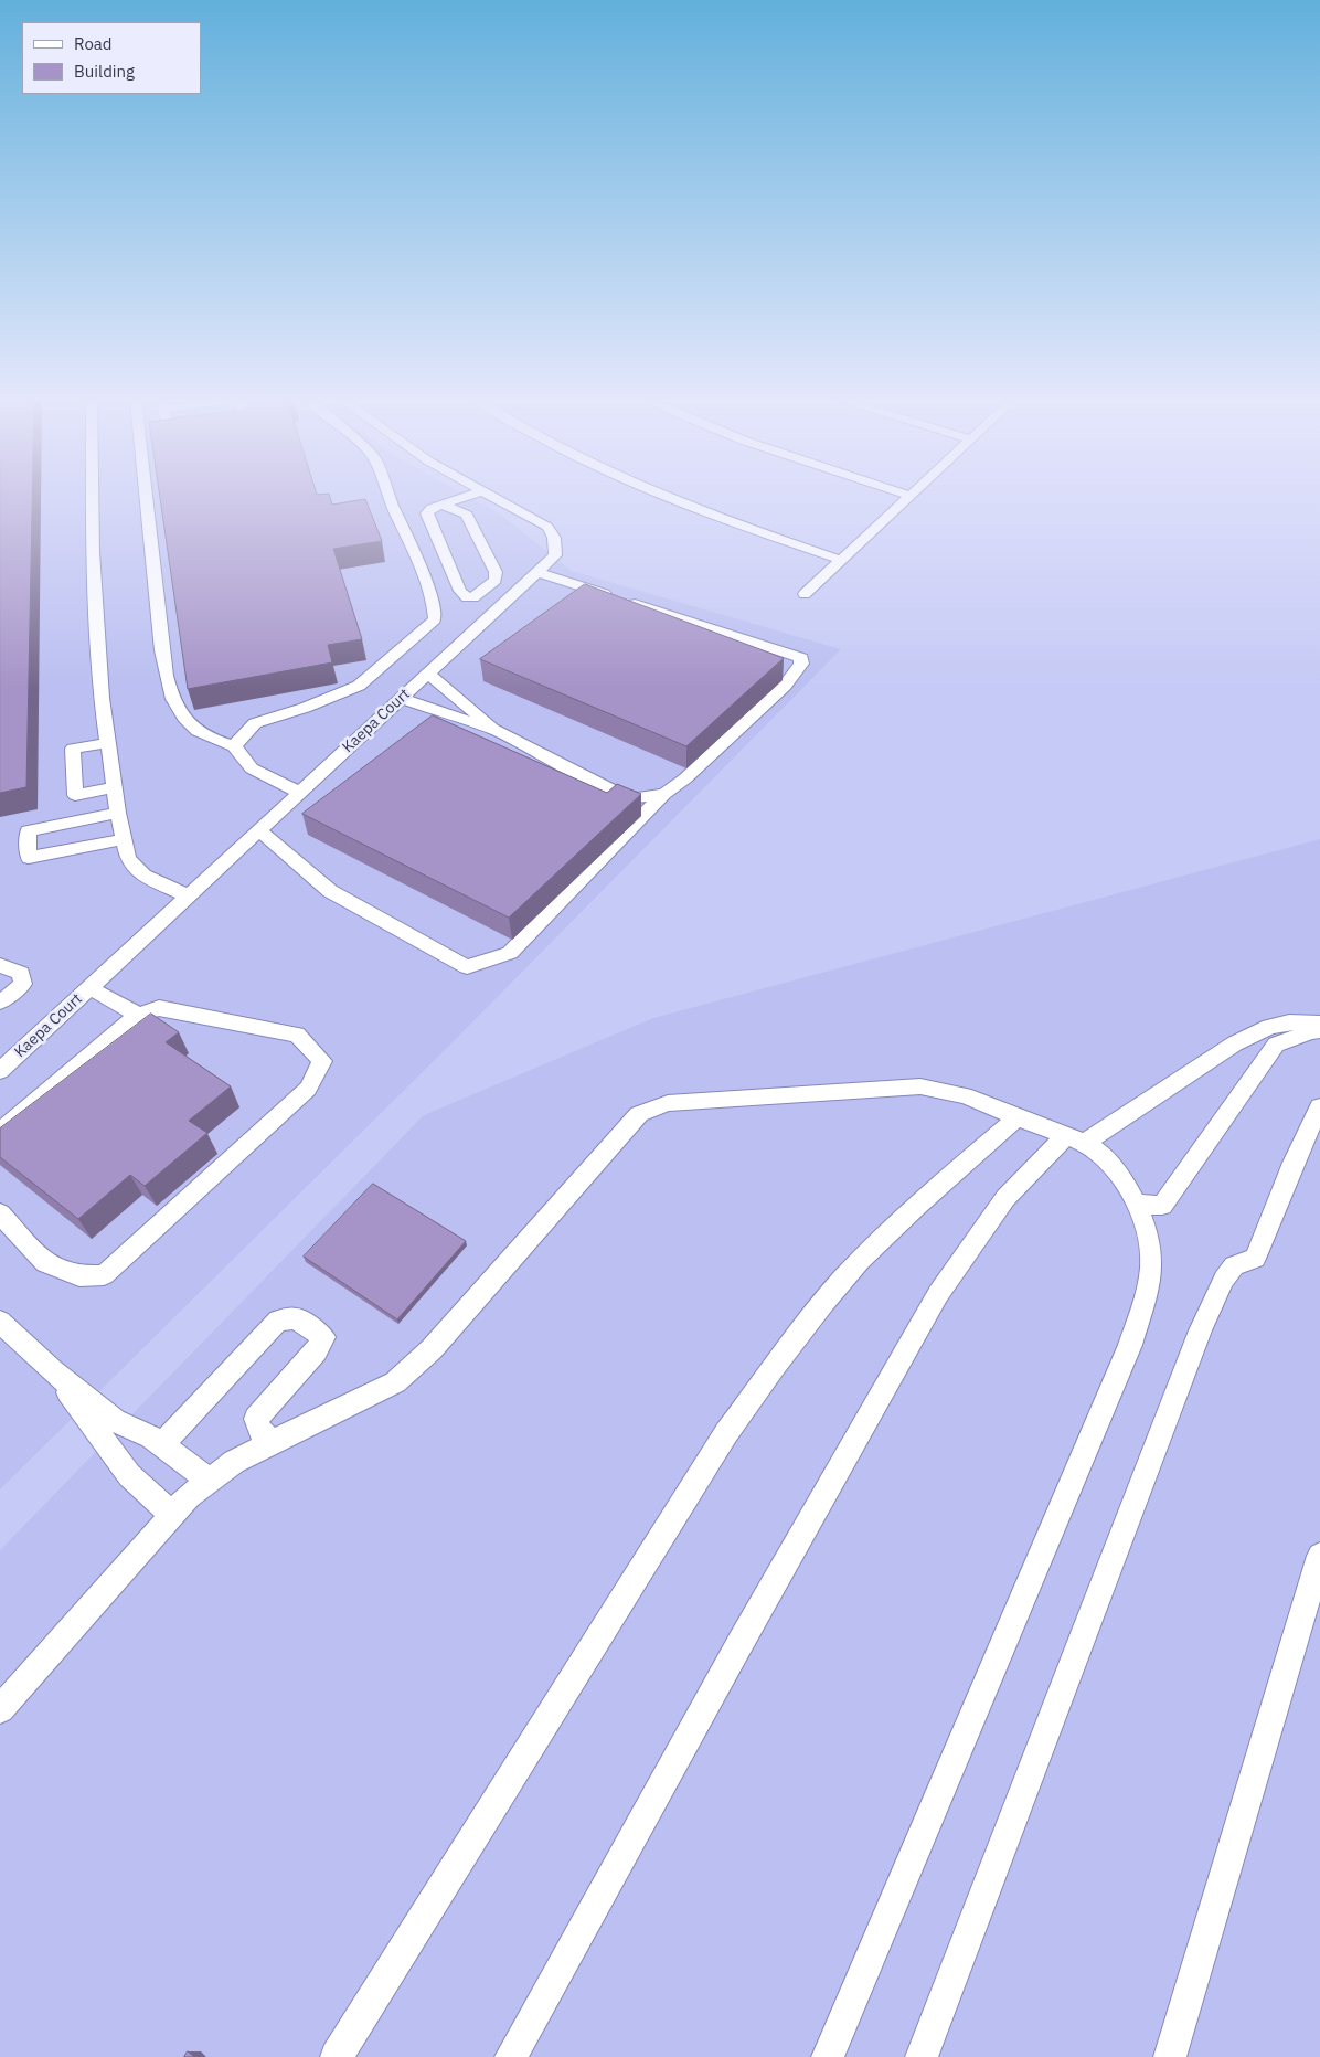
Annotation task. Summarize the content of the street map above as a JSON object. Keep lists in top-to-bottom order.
{
  "streets": {
    "street": ["Kaepa Court"]
  },
  "legend": ["Road", "Building"]
}
